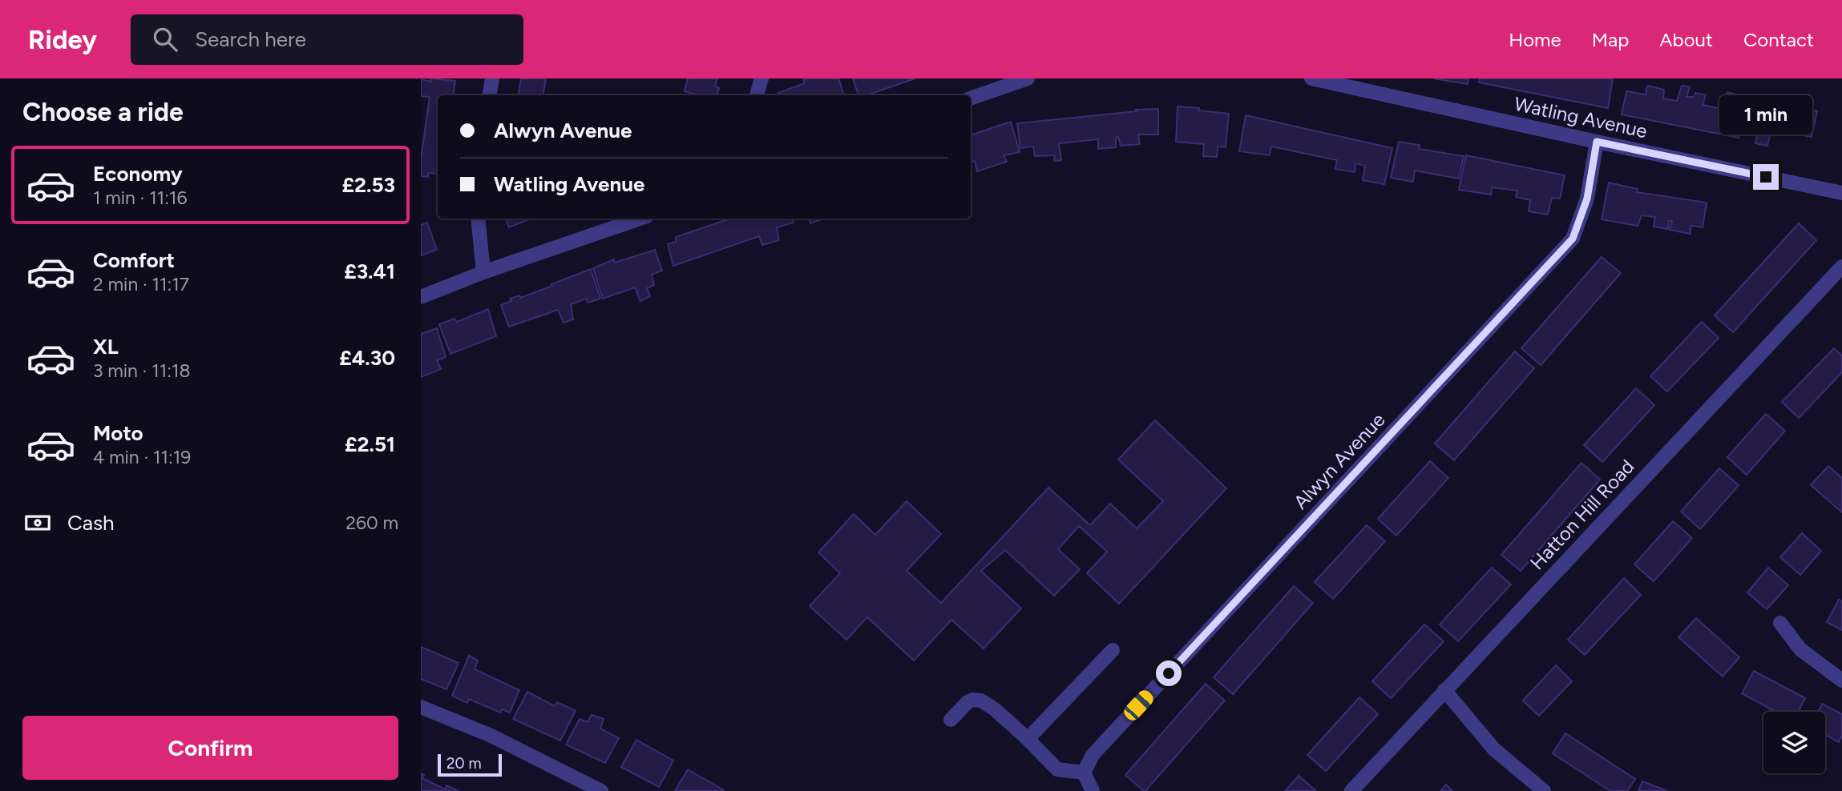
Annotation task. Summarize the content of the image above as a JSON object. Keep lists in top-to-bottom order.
{
  "streets": {
    "street": ["Watling Avenue", "Alwyn Avenue", "Hatton Hill Road"]
  },
  "crossings": [
    ["Watling Avenue", "Alwyn Avenue"]
  ],
  "scale_bar": "20 m",
  "page": {
    "header": "Ridey",
    "search": "Search here",
    "nav": [
      "Home",
      "Map",
      "About",
      "Contact"
    ],
    "heading": "Choose a ride",
    "bubble": "1 min",
    "banner": ["Alwyn Avenue", "Watling Avenue"],
    "list": [
      {
        "name": "Economy",
        "note": "1 min · 11:16",
        "value": "£2.53"
      },
      {
        "name": "Comfort",
        "note": "2 min · 11:17",
        "value": "£3.41"
      },
      {
        "name": "XL",
        "note": "3 min · 11:18",
        "value": "£4.30"
      },
      {
        "name": "Moto",
        "note": "4 min · 11:19",
        "value": "£2.51"
      }
    ],
    "pay": ["Cash", "260 m"],
    "buttons": "Confirm",
    "scale": "20 m"
  }
}
